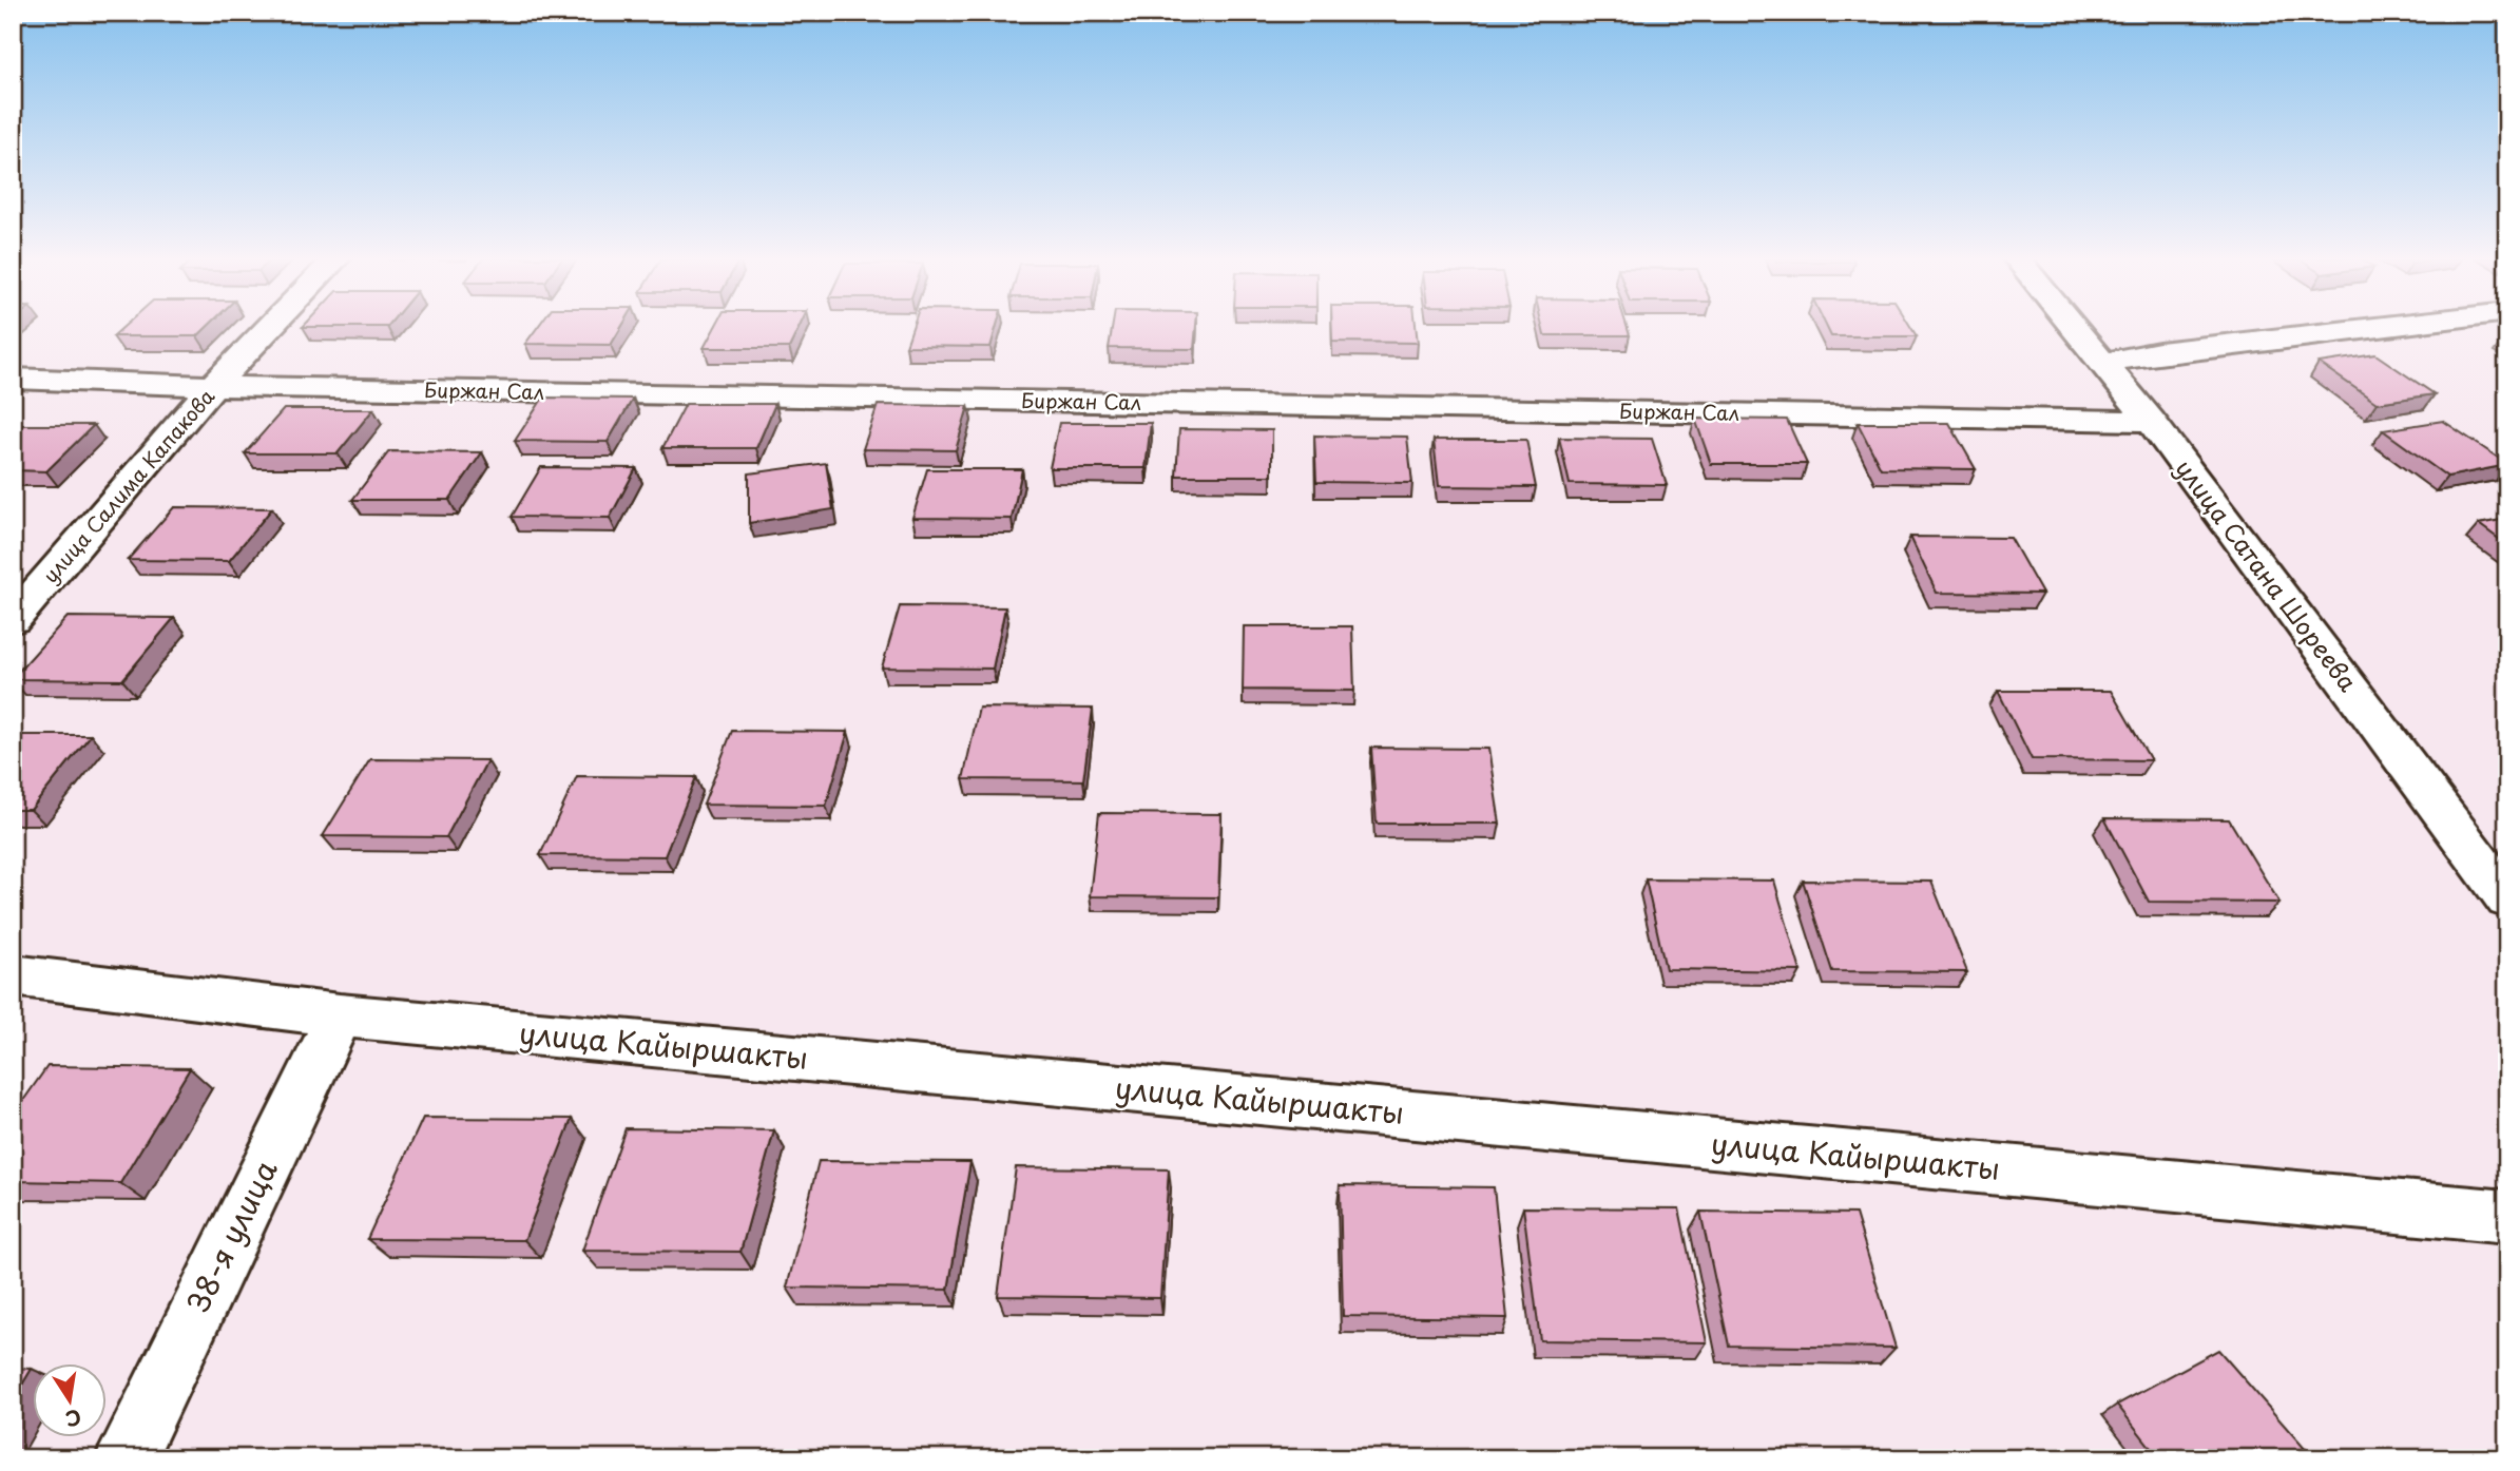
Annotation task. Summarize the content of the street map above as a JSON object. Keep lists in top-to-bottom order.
{
  "streets": {
    "street": [
      "Биржан Сал",
      "улица Салима Капакова",
      "улица Сатана Шореева",
      "улица Кайыршакты",
      "38-я улица"
    ]
  },
  "crossings": [
    ["Биржан Сал", "улица Салима Капакова"],
    ["Биржан Сал", "улица Сатана Шореева"],
    ["улица Кайыршакты", "38-я улица"]
  ],
  "north": "bottom"
}
